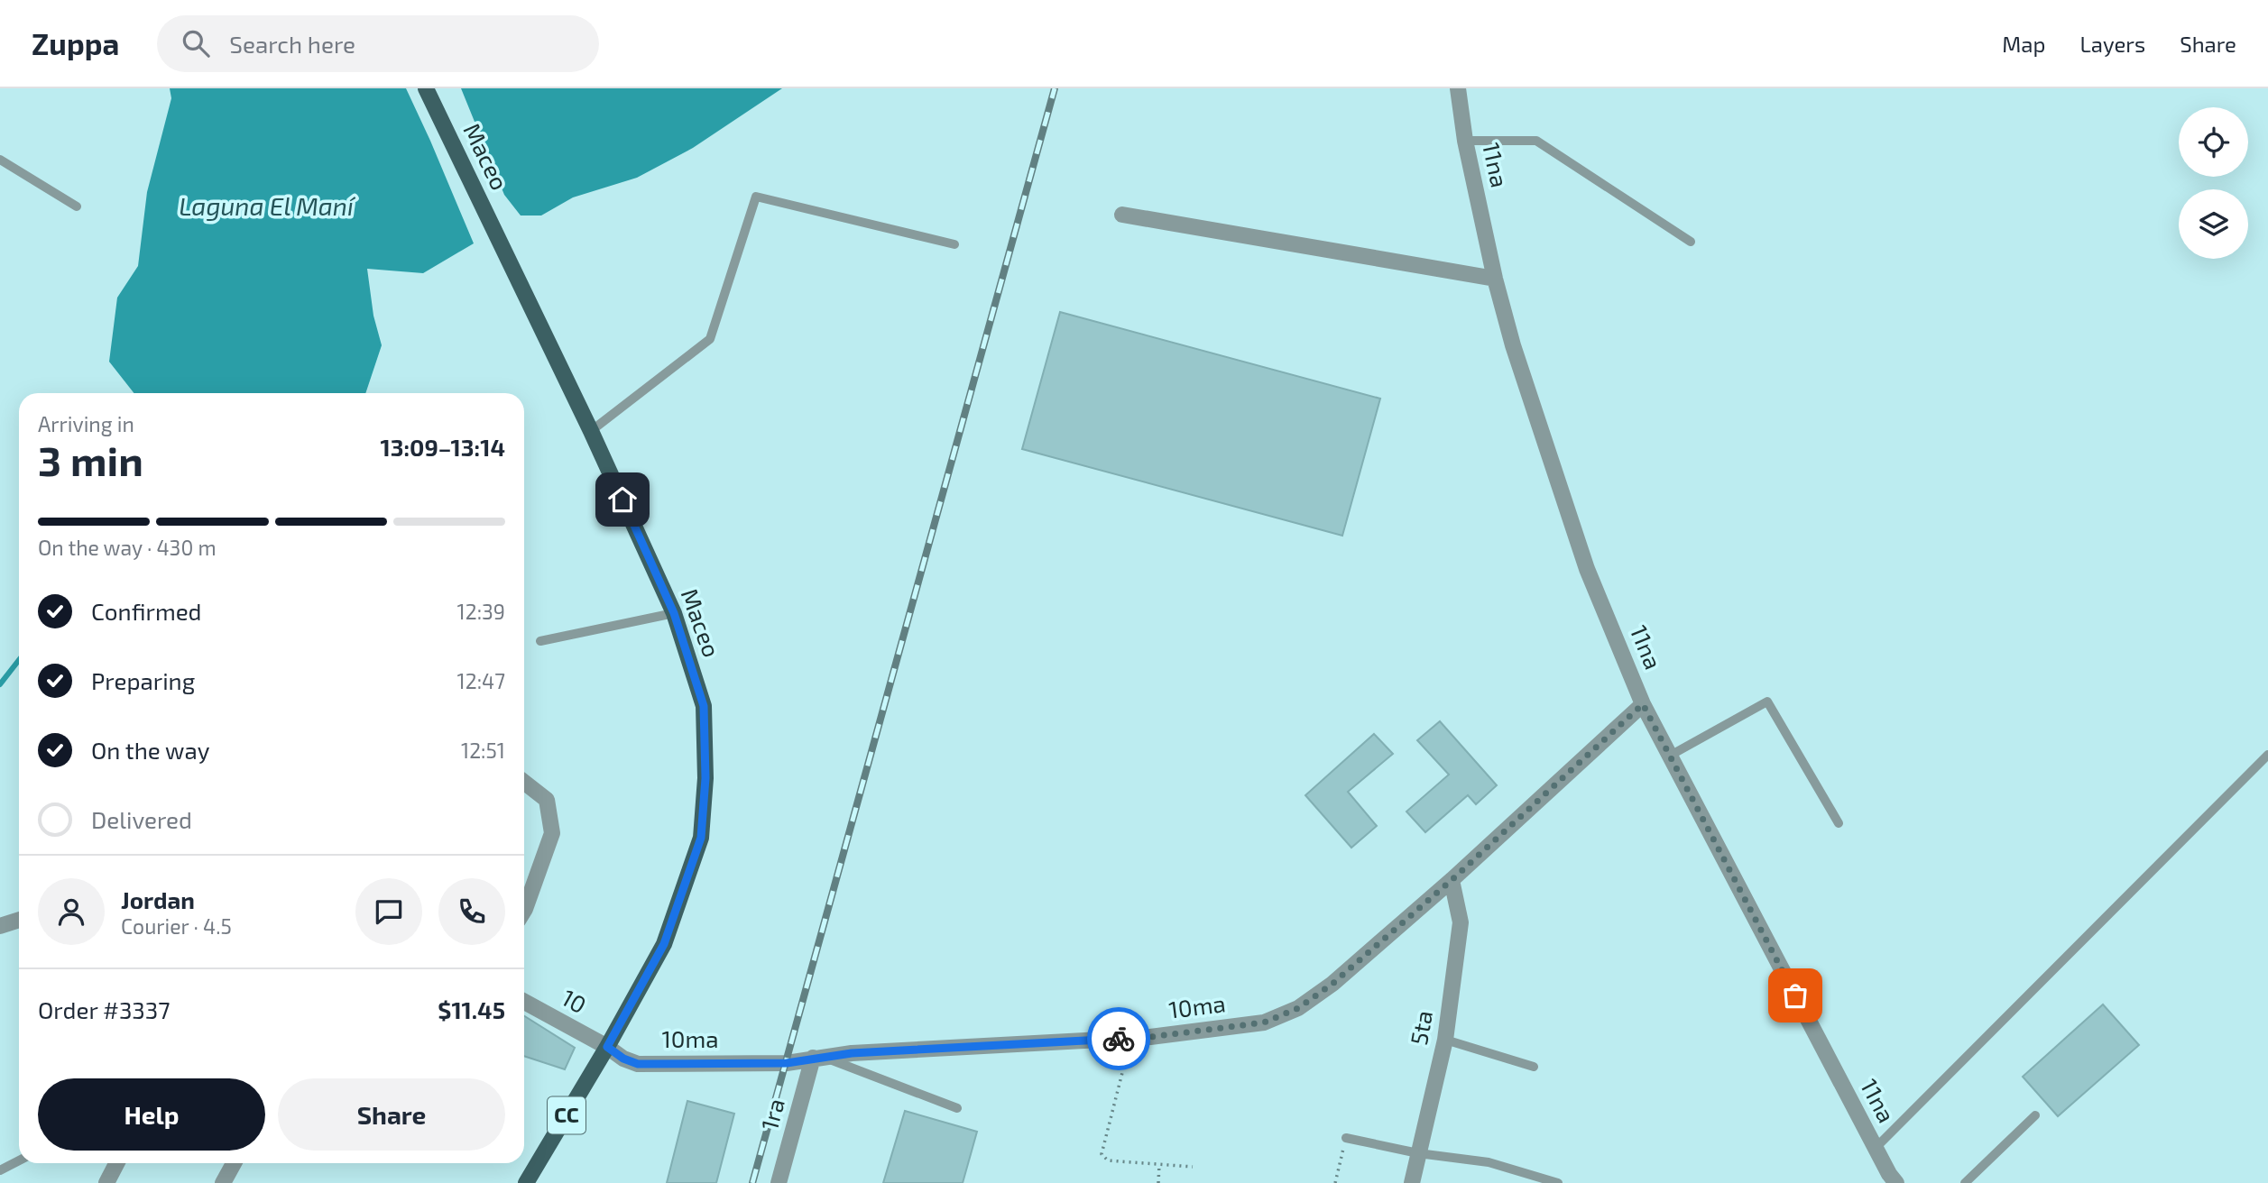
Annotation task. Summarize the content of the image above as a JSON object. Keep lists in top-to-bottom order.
{
  "streets": {
    "main road": ["Maceo", "CC"],
    "street": [
      "11na",
      "10",
      "10ma",
      "5ta",
      "1ra"
    ]
  },
  "crossings": [
    ["Maceo", "10"],
    ["Maceo", "10ma"],
    ["11na", "10ma"],
    ["10", "10ma"],
    ["10ma", "5ta"],
    ["10ma", "1ra"]
  ],
  "water": ["Laguna El Maní"],
  "page": {
    "header": "Zuppa",
    "search": "Search here",
    "nav": ["Map", "Layers", "Share"],
    "heading": ["3 min", "Arriving in", "13:09–13:14"],
    "panel": [
      "Jordan",
      "Courier · 4.5",
      "Order #3337",
      "$11.45"
    ],
    "bar": "On the way · 430 m",
    "list": [
      ["Confirmed", "12:39"],
      ["Preparing", "12:47"],
      ["On the way", "12:51"],
      "Delivered"
    ],
    "buttons": ["Help", "Share"]
  }
}
